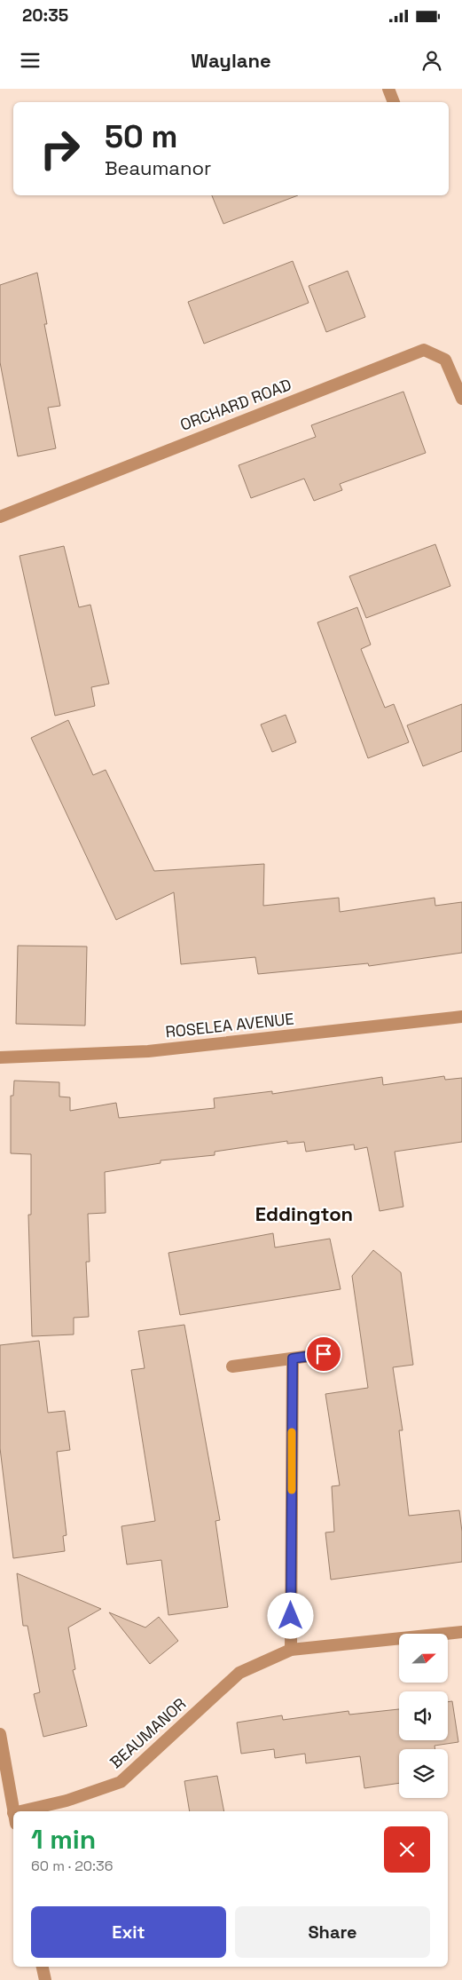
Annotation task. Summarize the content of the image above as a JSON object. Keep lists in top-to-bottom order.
{
  "streets": {
    "street": ["ORCHARD ROAD", "ROSELEA AVENUE", "BEAUMANOR"]
  },
  "districts": ["Eddington"],
  "north": "right",
  "page": {
    "status": "20:35",
    "header": "Waylane",
    "turn": ["50 m", "Beaumanor"],
    "heading": ["1 min", "60 m · 20:36"],
    "buttons": ["Exit", "Share"]
  }
}
